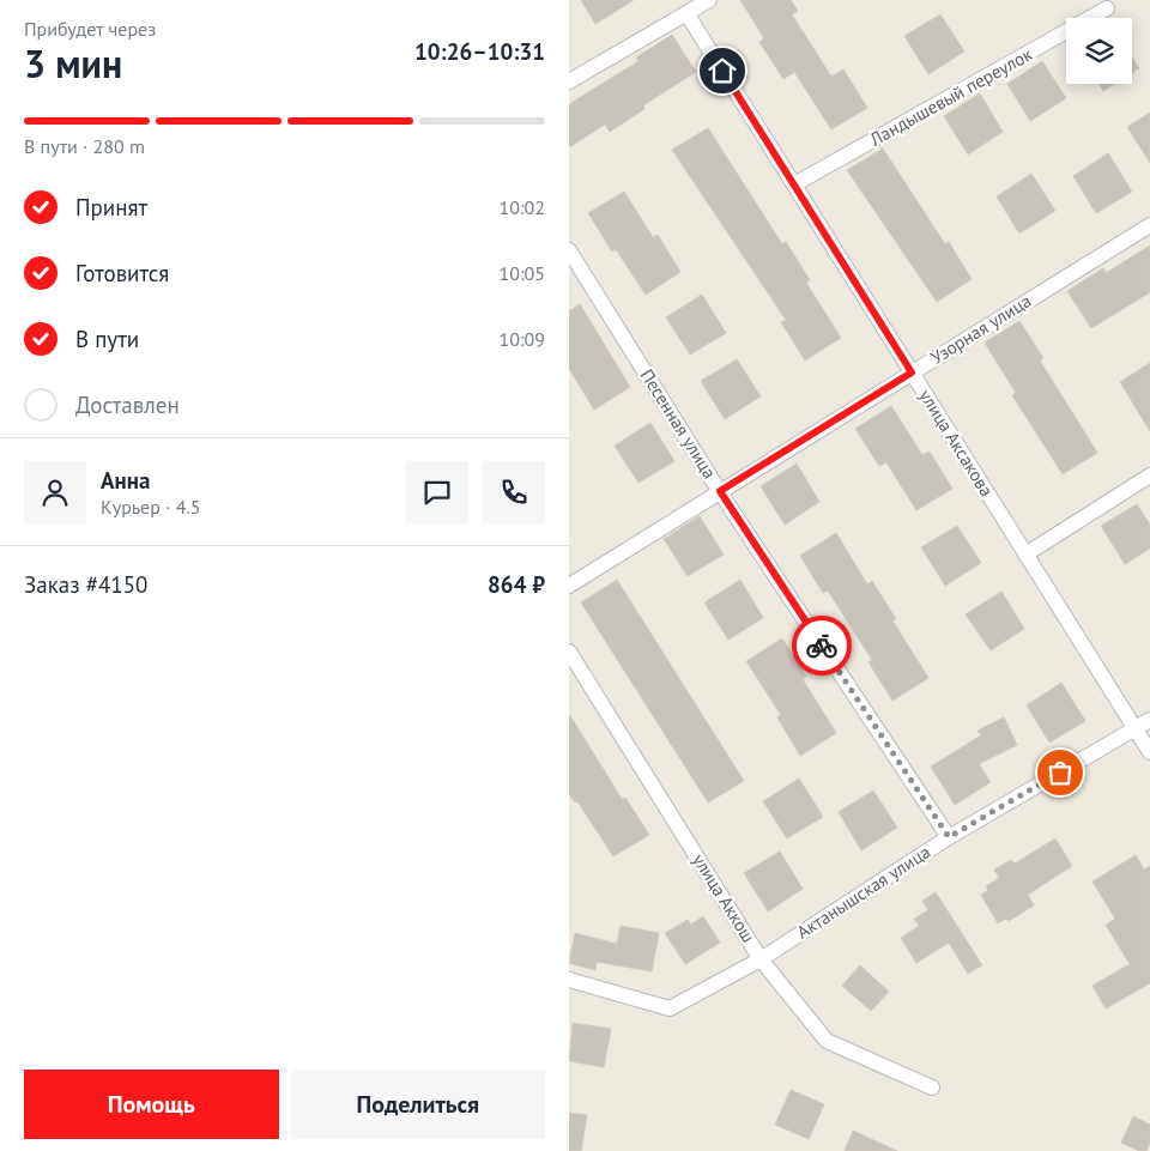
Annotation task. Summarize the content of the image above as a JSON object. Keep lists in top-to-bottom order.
{
  "streets": {
    "street": [
      "Ландышевый переулок",
      "Узорная улица",
      "Песенная улица",
      "улица Аксакова",
      "Актанышская улица",
      "улица Аккош"
    ]
  },
  "crossings": [
    ["Ландышевый переулок", "улица Аксакова"],
    ["Узорная улица", "Песенная улица"],
    ["Узорная улица", "улица Аксакова"],
    ["Песенная улица", "Актанышская улица"],
    ["улица Аксакова", "Актанышская улица"],
    ["Актанышская улица", "улица Аккош"]
  ],
  "page": {
    "heading": ["3 мин", "Прибудет через", "10:26–10:31"],
    "panel": [
      "Анна",
      "Курьер · 4.5",
      "Заказ #4150",
      "864 ₽"
    ],
    "bar": "В пути · 280 m",
    "list": [
      ["Принят", "10:02"],
      ["Готовится", "10:05"],
      ["В пути", "10:09"],
      "Доставлен"
    ],
    "buttons": ["Помощь", "Поделиться"]
  }
}
